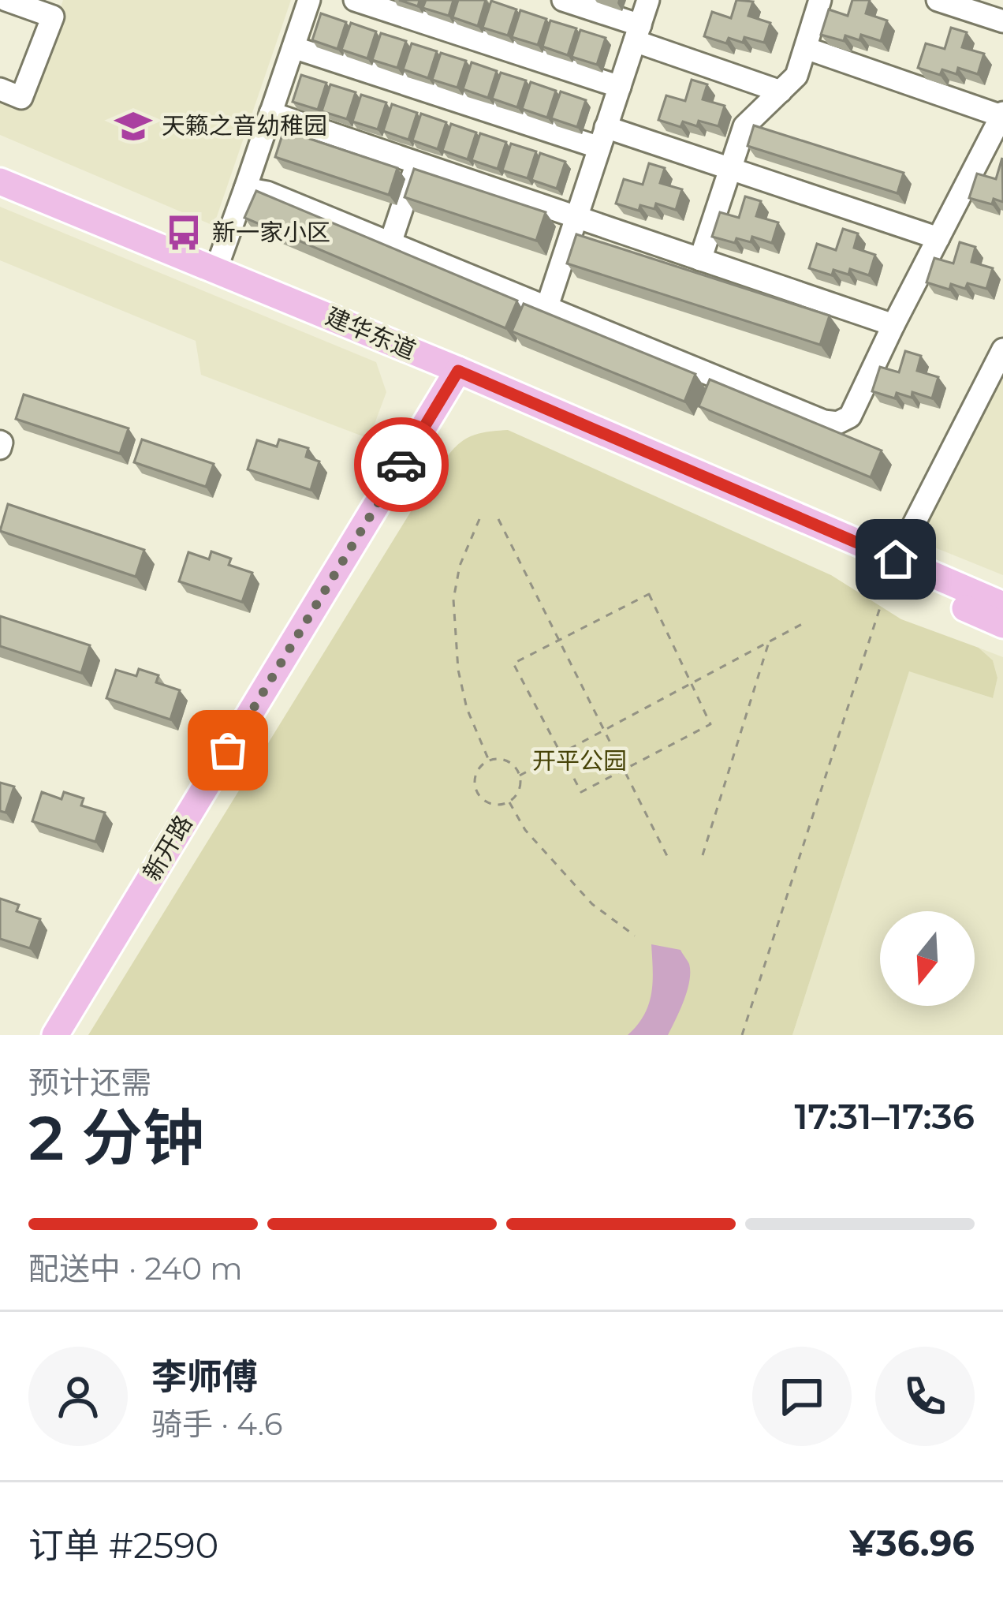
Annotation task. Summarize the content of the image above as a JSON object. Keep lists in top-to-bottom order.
{
  "streets": {
    "main road": ["建华东道", "新开路"]
  },
  "crossings": [
    ["建华东道", "新开路"]
  ],
  "parks": ["开平公园"],
  "places": {
    "school or university": ["天籁之音幼稚园"],
    "bus stop": ["新一家小区"]
  },
  "north": "bottom",
  "page": {
    "heading": ["2 分钟", "预计还需", "17:31–17:36"],
    "panel": [
      "李师傅",
      "骑手 · 4.6",
      "订单 #2590",
      "¥36.96"
    ],
    "bar": "配送中 · 240 m"
  }
}
